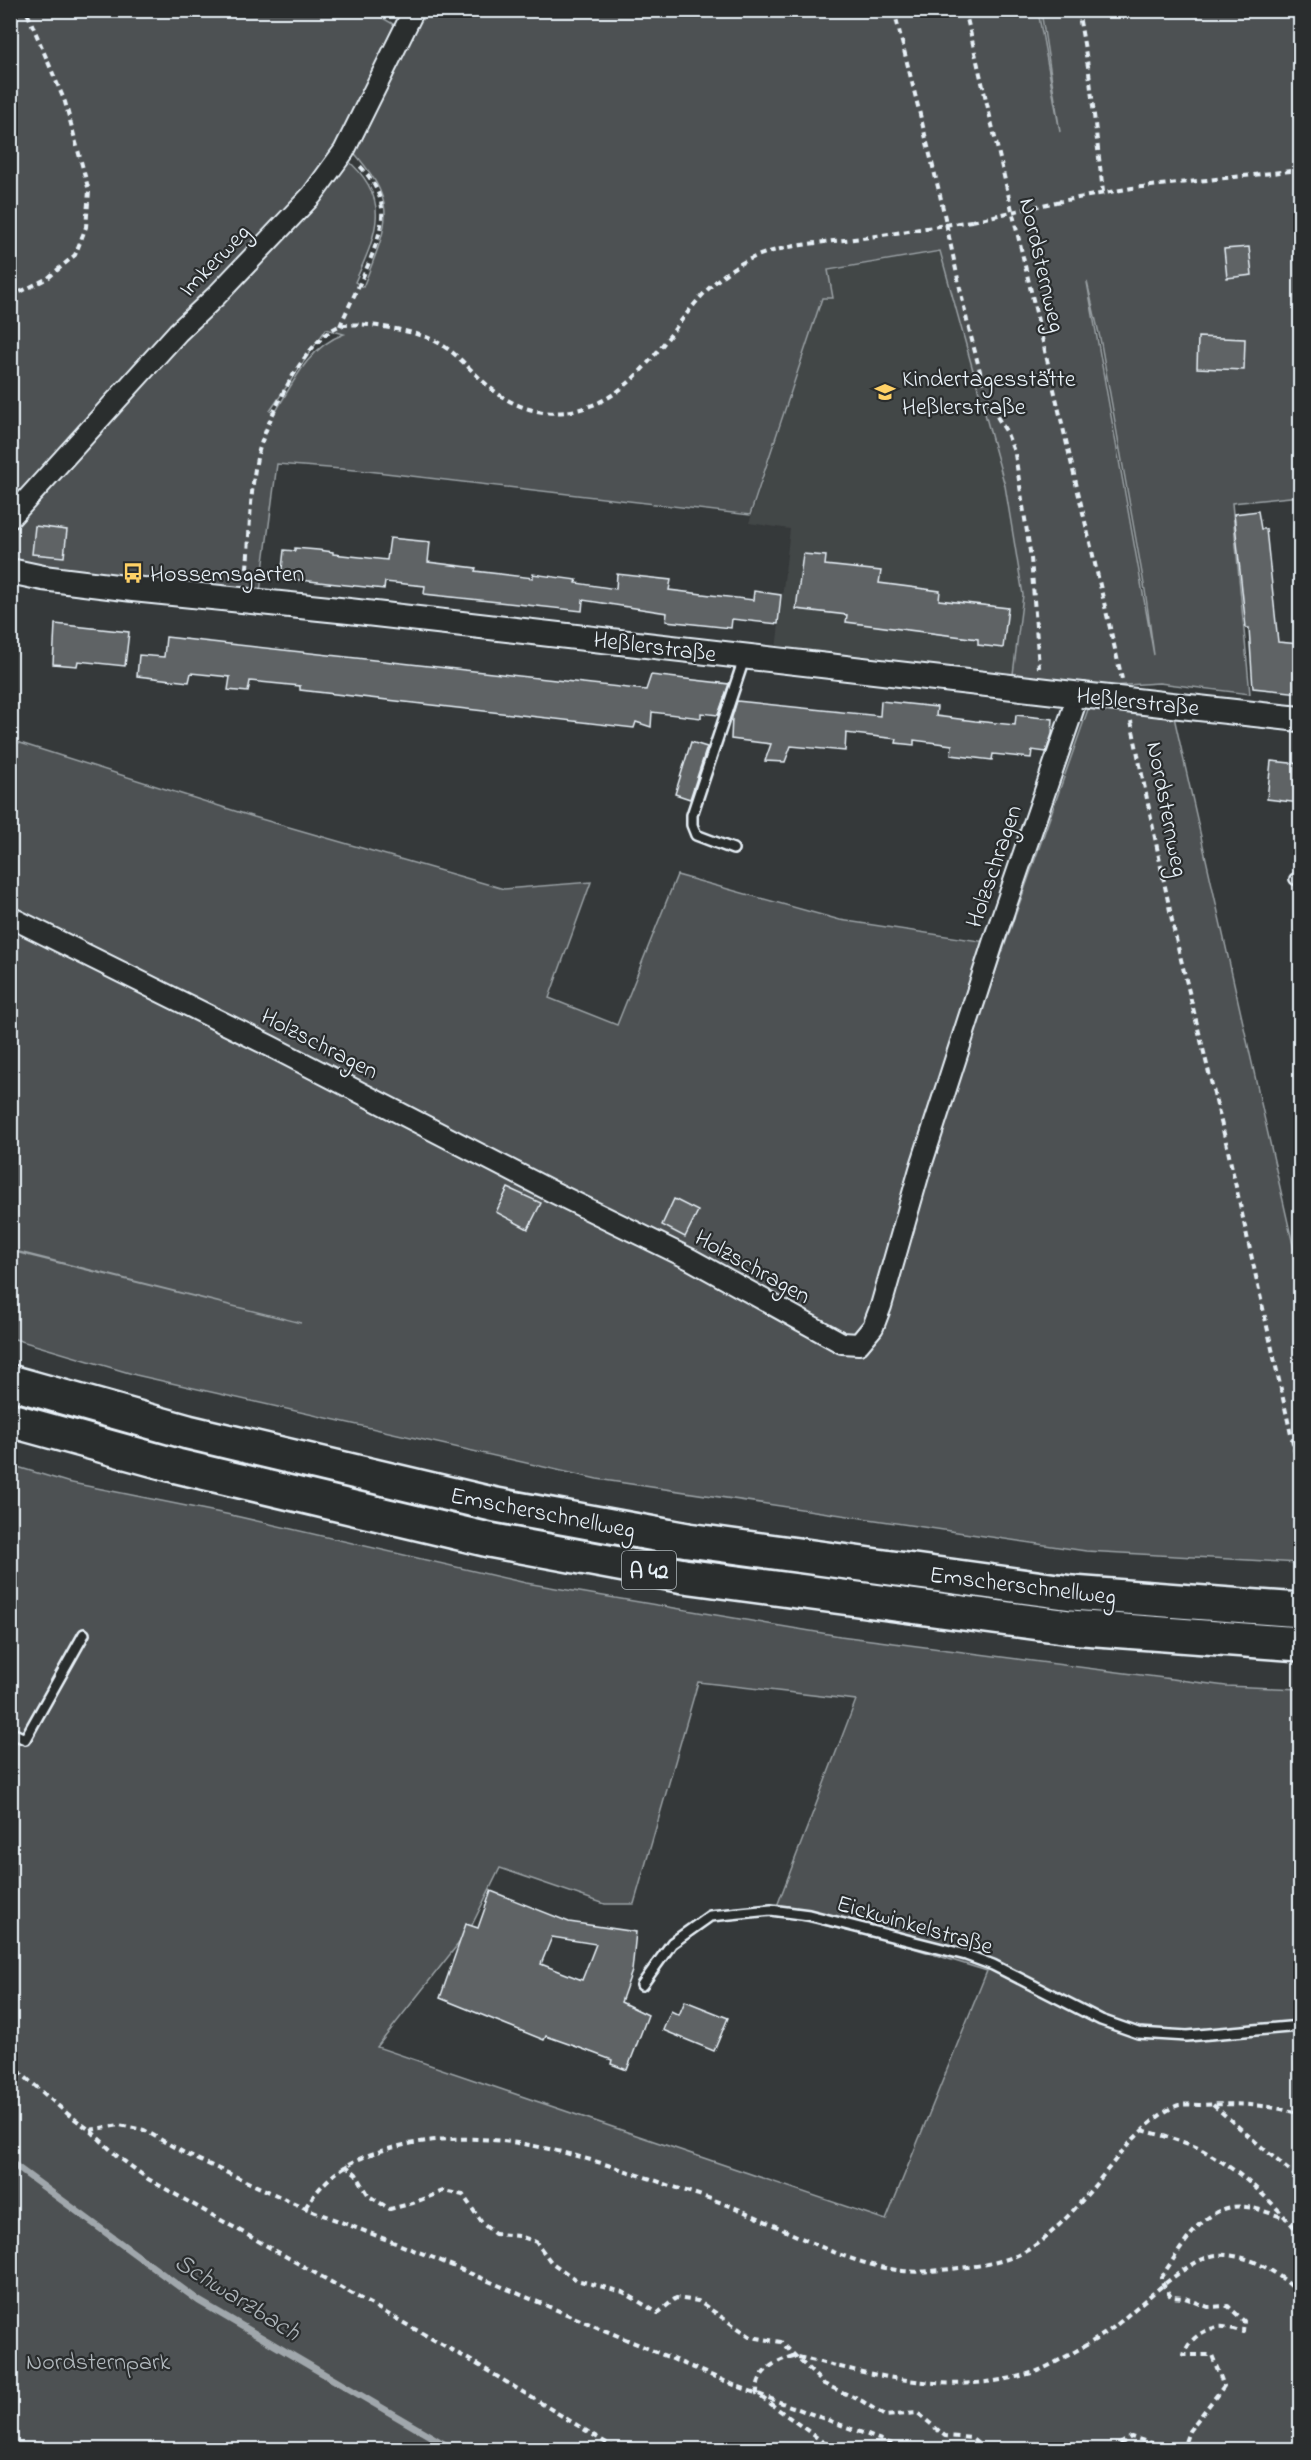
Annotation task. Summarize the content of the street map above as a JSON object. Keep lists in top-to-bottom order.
{
  "streets": {
    "highway": ["Emscherschnellweg", "A 42"],
    "street": ["Imkerweg", "Heßlerstraße", "Holzschragen"],
    "lane": ["Eickwinkelstraße"],
    "path": ["Nordsternweg"]
  },
  "crossings": [
    ["Heßlerstraße", "Holzschragen"]
  ],
  "water": ["Schwarzbach"],
  "parks": ["Nordsternpark"],
  "places": {
    "school or university": ["Kindertagesstätte Heßlerstraße"],
    "bus stop": ["Hossemsgarten"]
  }
}
